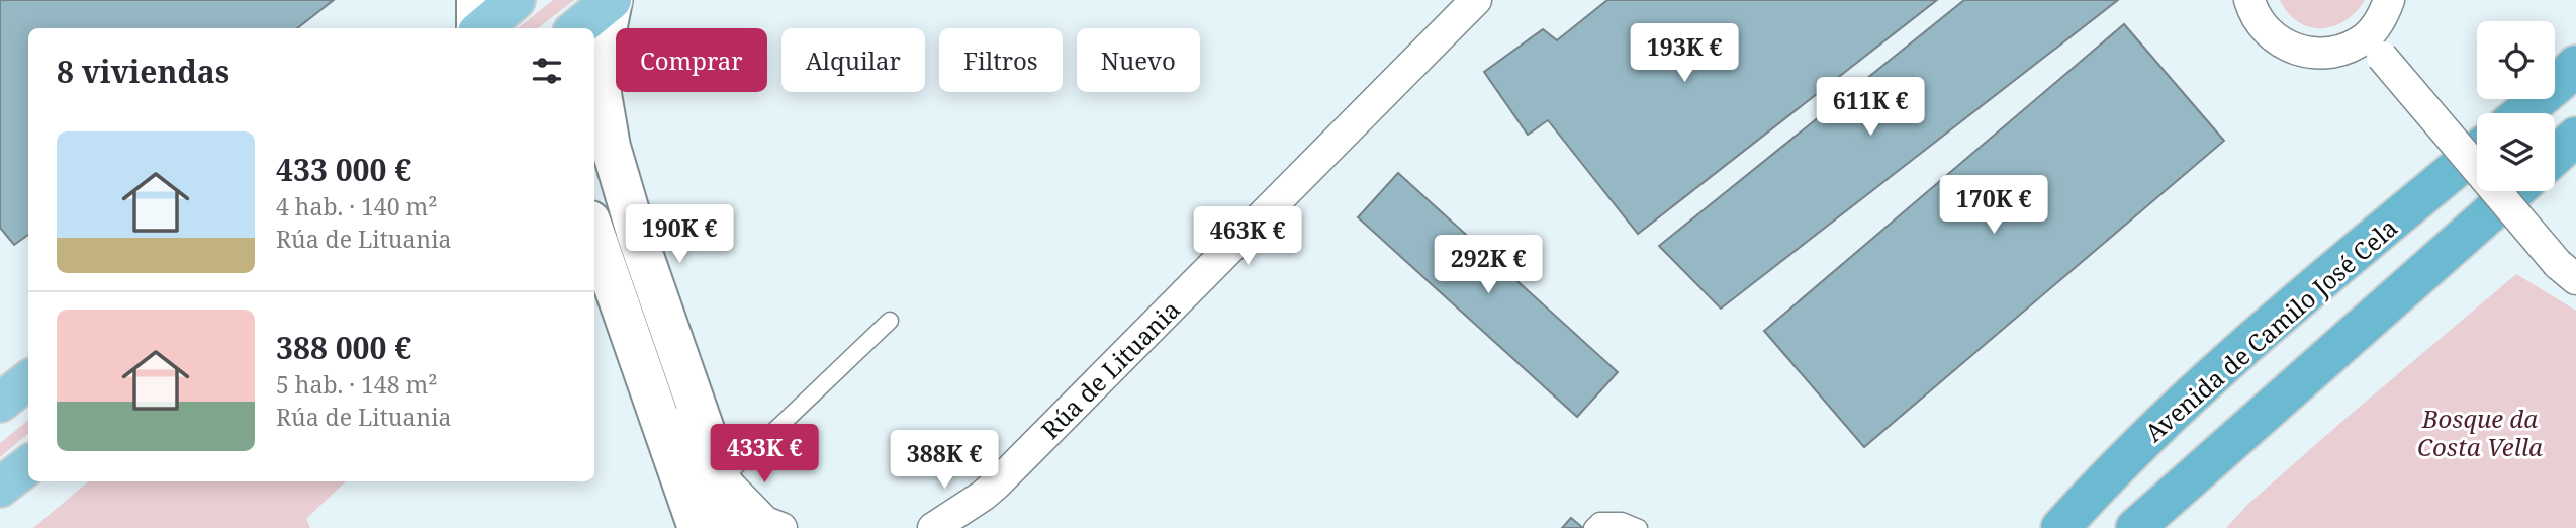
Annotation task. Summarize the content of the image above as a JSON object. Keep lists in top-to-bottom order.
{
  "streets": {
    "highway": ["Avenida de Camilo José Cela"],
    "street": ["Rúa de Lituania"]
  },
  "parks": ["Bosque da Costa Vella"],
  "page": {
    "price": [
      "193K €",
      "611K €",
      "170K €",
      "190K €",
      "463K €",
      "292K €",
      "433K €",
      "388K €"
    ],
    "chip": [
      "Comprar",
      "Alquilar",
      "Filtros",
      "Nuevo"
    ],
    "heading": "8 viviendas",
    "list": [
      {
        "name": "433 000 €",
        "note": "4 hab. · 140 m² · Rúa de Lituania"
      },
      {
        "name": "388 000 €",
        "note": "5 hab. · 148 m² · Rúa de Lituania"
      }
    ]
  }
}
